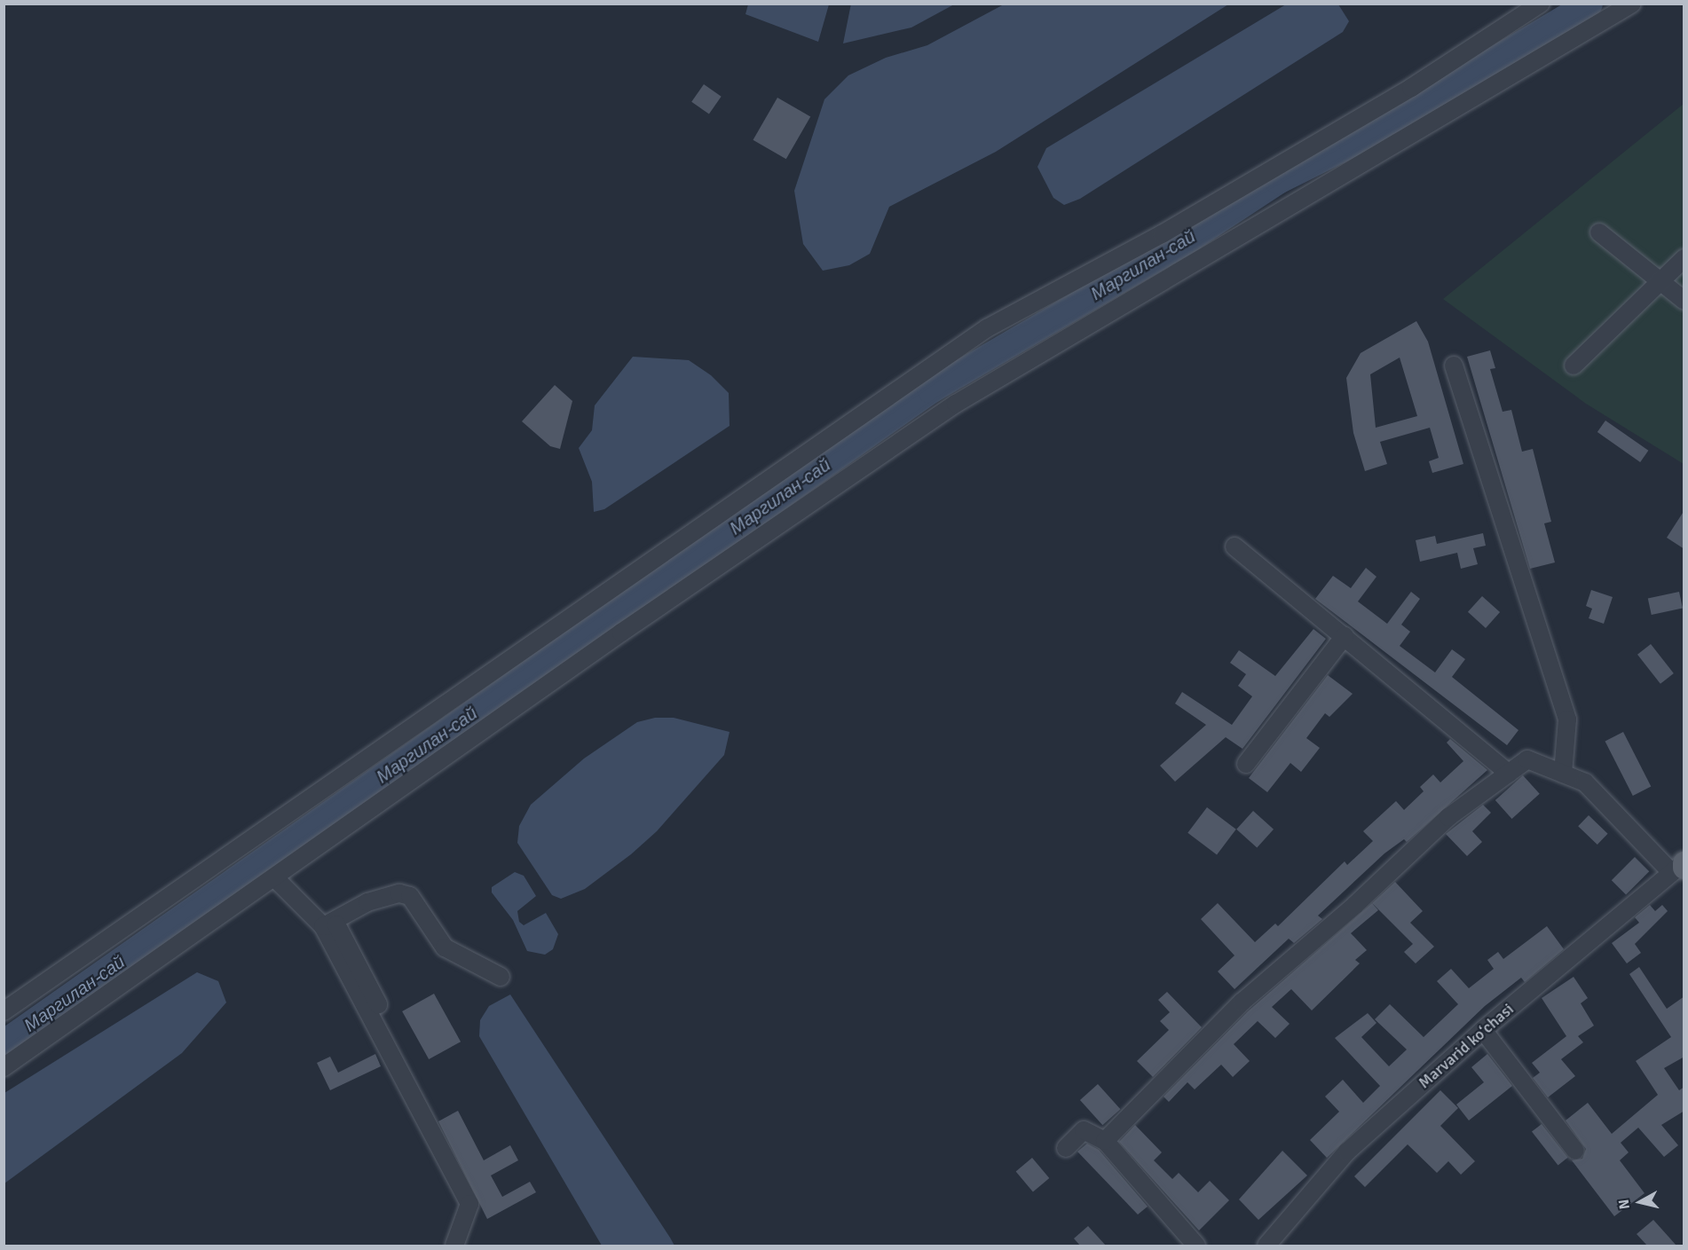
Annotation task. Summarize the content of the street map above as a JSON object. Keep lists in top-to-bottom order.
{
  "streets": {
    "street": ["Marvarid koʻchasi"]
  },
  "water": ["Маргилан-сай"],
  "north": "left"
}
